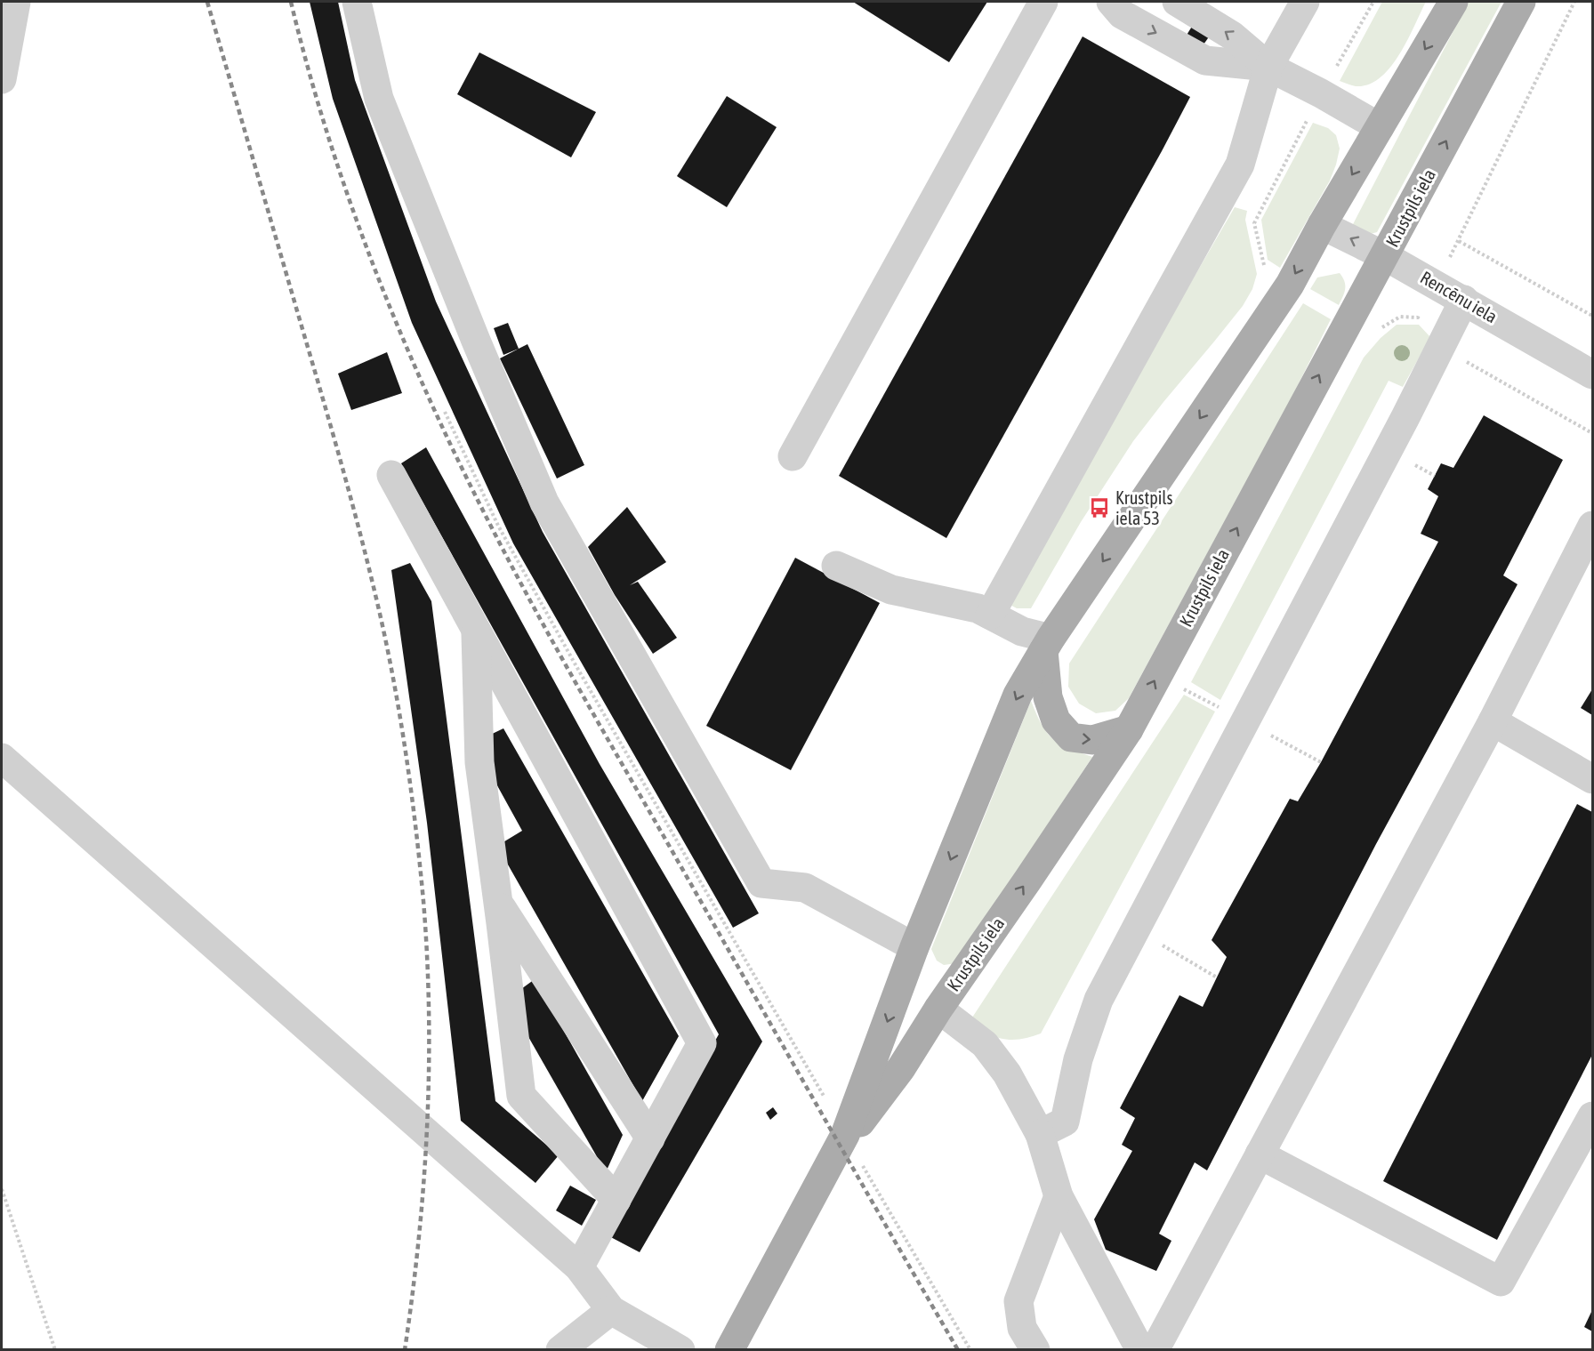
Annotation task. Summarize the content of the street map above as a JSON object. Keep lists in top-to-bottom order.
{
  "streets": {
    "main road": ["Krustpils iela"],
    "street": ["Rencēnu iela"]
  },
  "crossings": [
    ["Krustpils iela", "Rencēnu iela"]
  ],
  "places": {
    "bus stop": ["Krustpils iela 53"]
  }
}
